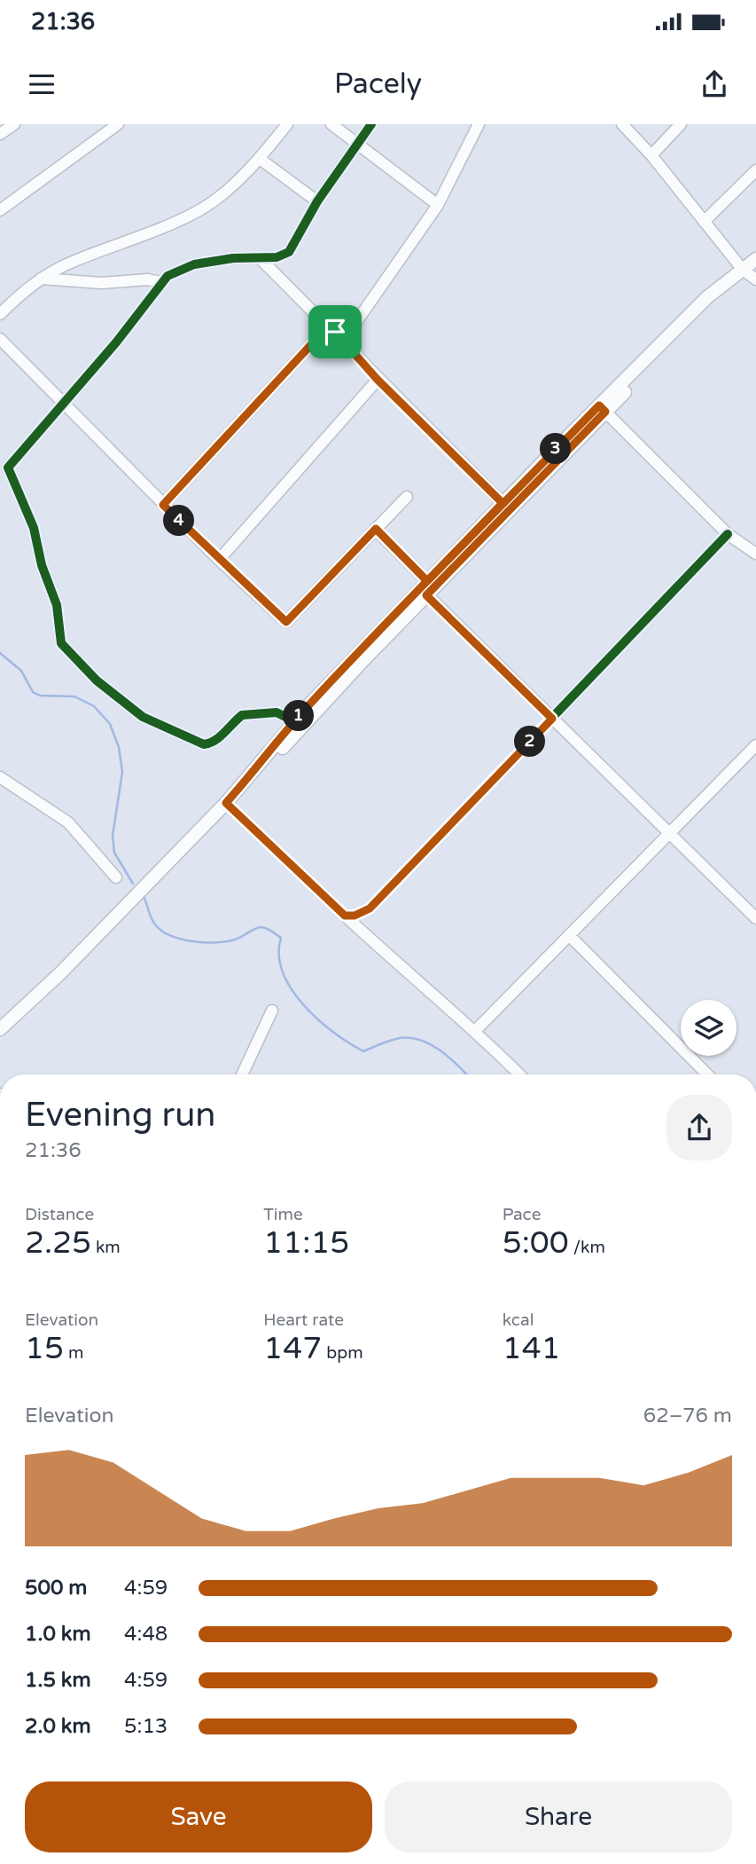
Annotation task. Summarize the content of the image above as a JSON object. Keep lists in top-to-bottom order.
{
  "page": {
    "status": "21:36",
    "header": "Pacely",
    "pins": [
      "3",
      "4",
      "1",
      "2"
    ],
    "heading": ["Evening run", "21:36"],
    "stats": [
      ["Distance", "2.25 km"],
      ["Time", "11:15"],
      ["Pace", "5:00 /km"],
      ["Elevation", "15 m"],
      ["Heart rate", "147 bpm"],
      ["kcal", "141"]
    ],
    "chart": ["Elevation", "62–76 m"],
    "list": [
      {
        "name": "500 m",
        "note": "4:59"
      },
      {
        "name": "1.0 km",
        "note": "4:48"
      },
      {
        "name": "1.5 km",
        "note": "4:59"
      },
      {
        "name": "2.0 km",
        "note": "5:13"
      }
    ],
    "buttons": ["Save", "Share"]
  }
}
